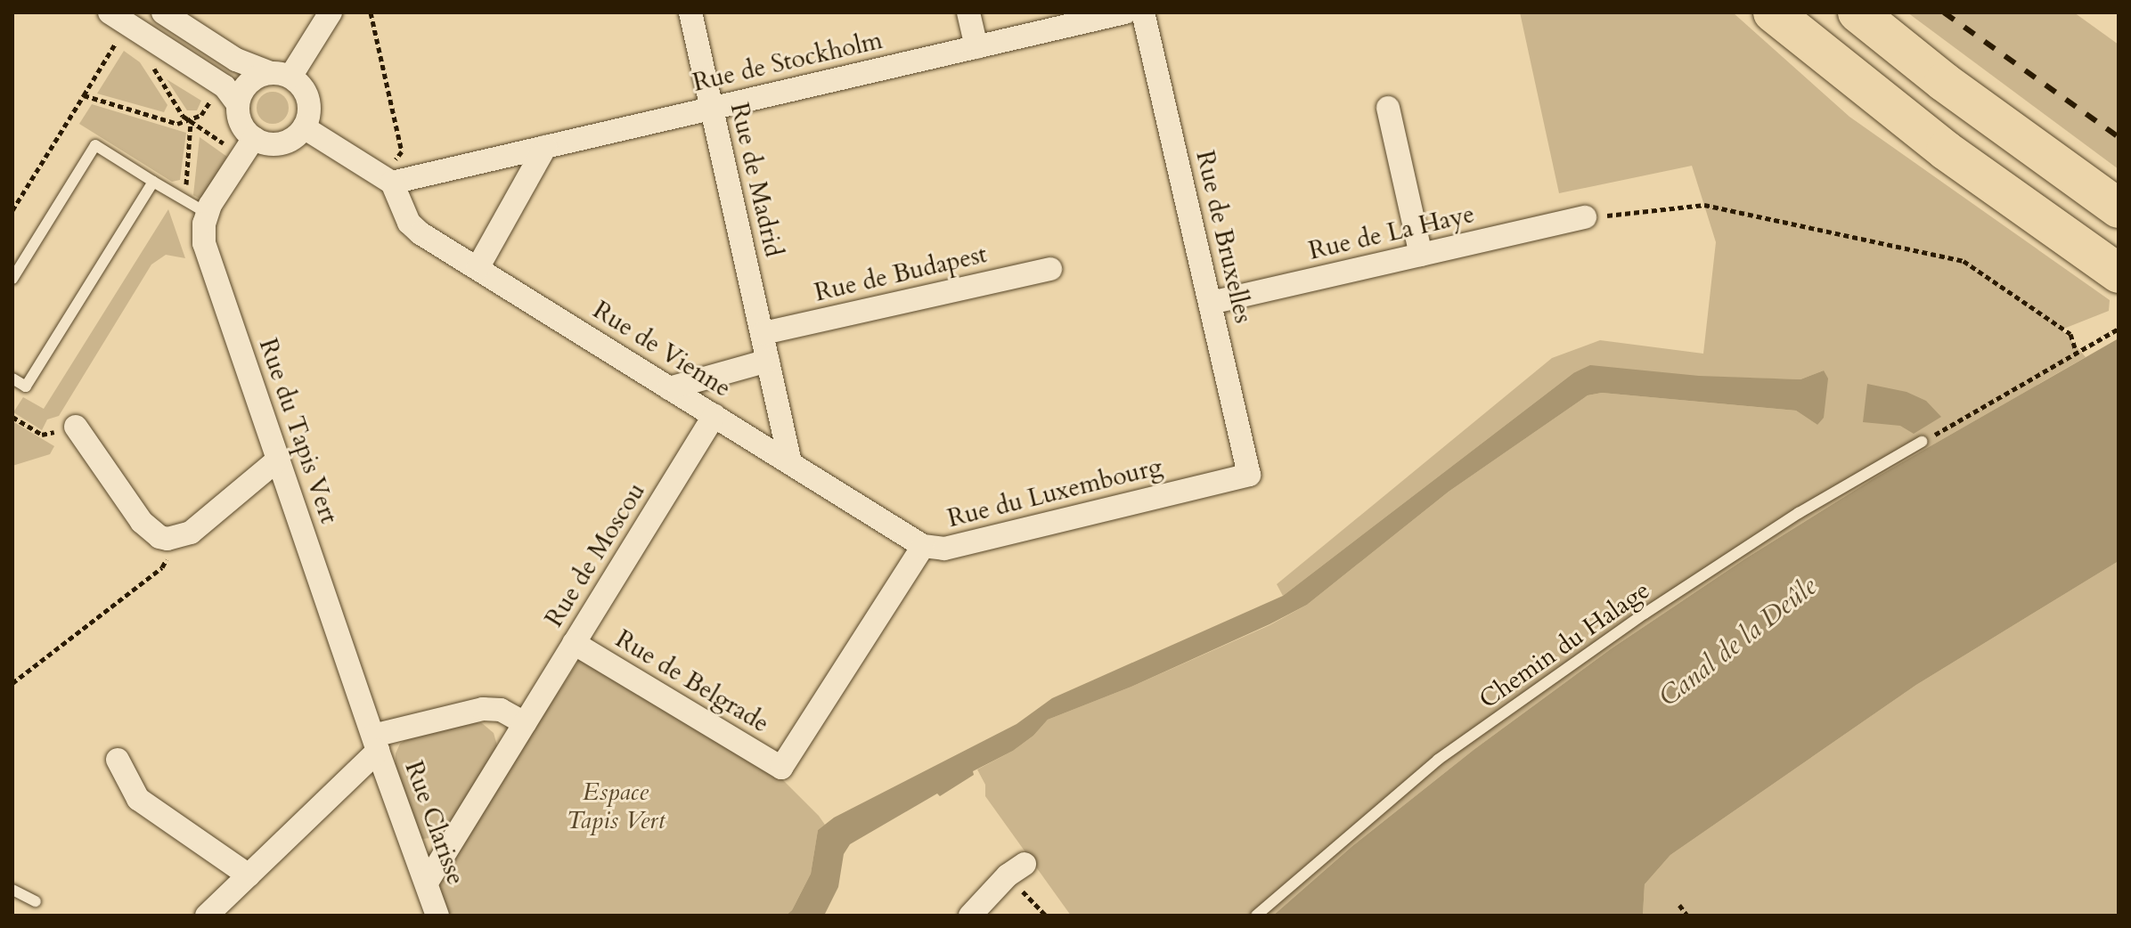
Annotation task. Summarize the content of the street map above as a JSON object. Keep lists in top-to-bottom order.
{
  "streets": {
    "street": [
      "Rue de Stockholm",
      "Rue de Madrid",
      "Rue de La Haye",
      "Rue de Bruxelles",
      "Rue de Budapest",
      "Rue de Vienne",
      "Rue du Tapis Vert",
      "Rue du Luxembourg",
      "Rue de Moscou",
      "Rue de Belgrade",
      "Rue Clarisse"
    ],
    "lane": ["Chemin du Halage"]
  },
  "crossings": [
    ["Rue de Stockholm", "Rue de Madrid"],
    ["Rue de Stockholm", "Rue de Vienne"],
    ["Rue de Madrid", "Rue de Budapest"],
    ["Rue de Madrid", "Rue de Vienne"],
    ["Rue de La Haye", "Rue de Bruxelles"],
    ["Rue de Bruxelles", "Rue du Luxembourg"],
    ["Rue de Vienne", "Rue du Luxembourg"],
    ["Rue de Vienne", "Rue de Moscou"],
    ["Rue du Tapis Vert", "Rue Clarisse"],
    ["Rue du Luxembourg", "Rue de Belgrade"],
    ["Rue de Moscou", "Rue de Belgrade"],
    ["Rue de Moscou", "Rue Clarisse"]
  ],
  "water": ["Canal de la Deûle"],
  "parks": ["Espace Tapis Vert"]
}
